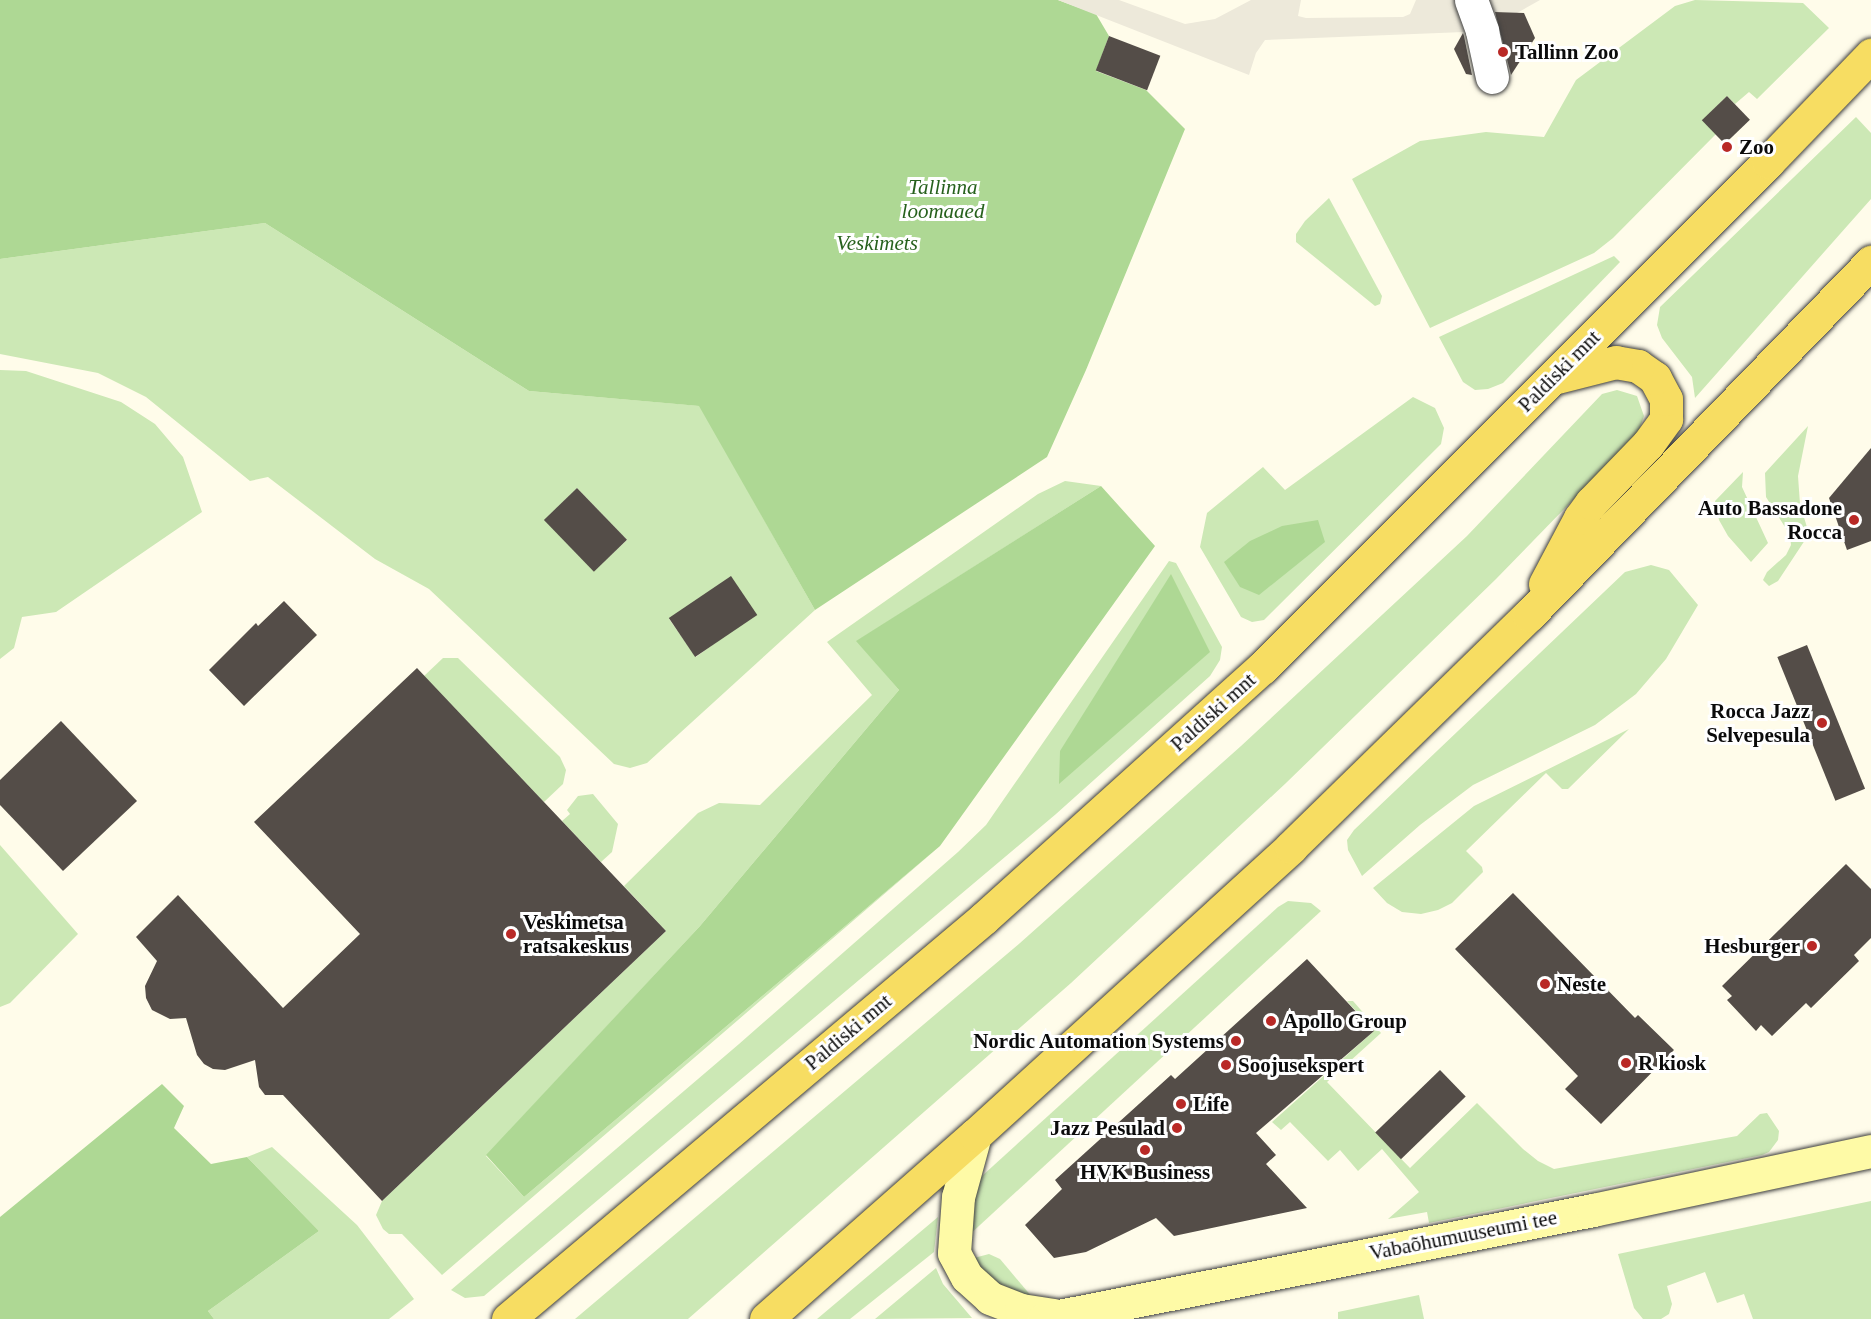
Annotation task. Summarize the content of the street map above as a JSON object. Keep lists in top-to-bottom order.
{
  "streets": {
    "main road": ["Paldiski mnt"],
    "street": ["Vabaõhumuuseumi tee"]
  },
  "parks": ["Tallinna loomaaed", "Veskimets"],
  "places": [
    "Tallinn Zoo",
    "Zoo",
    "Auto Bassadone Rocca",
    "Rocca Jazz Selvepesula",
    "Veskimetsa ratsakeskus",
    "Hesburger",
    "Neste",
    "Apollo Group",
    "Nordic Automation Systems",
    "R kiosk",
    "Soojusekspert",
    "Life",
    "Jazz Pesulad",
    "HVK Business"
  ]
}
